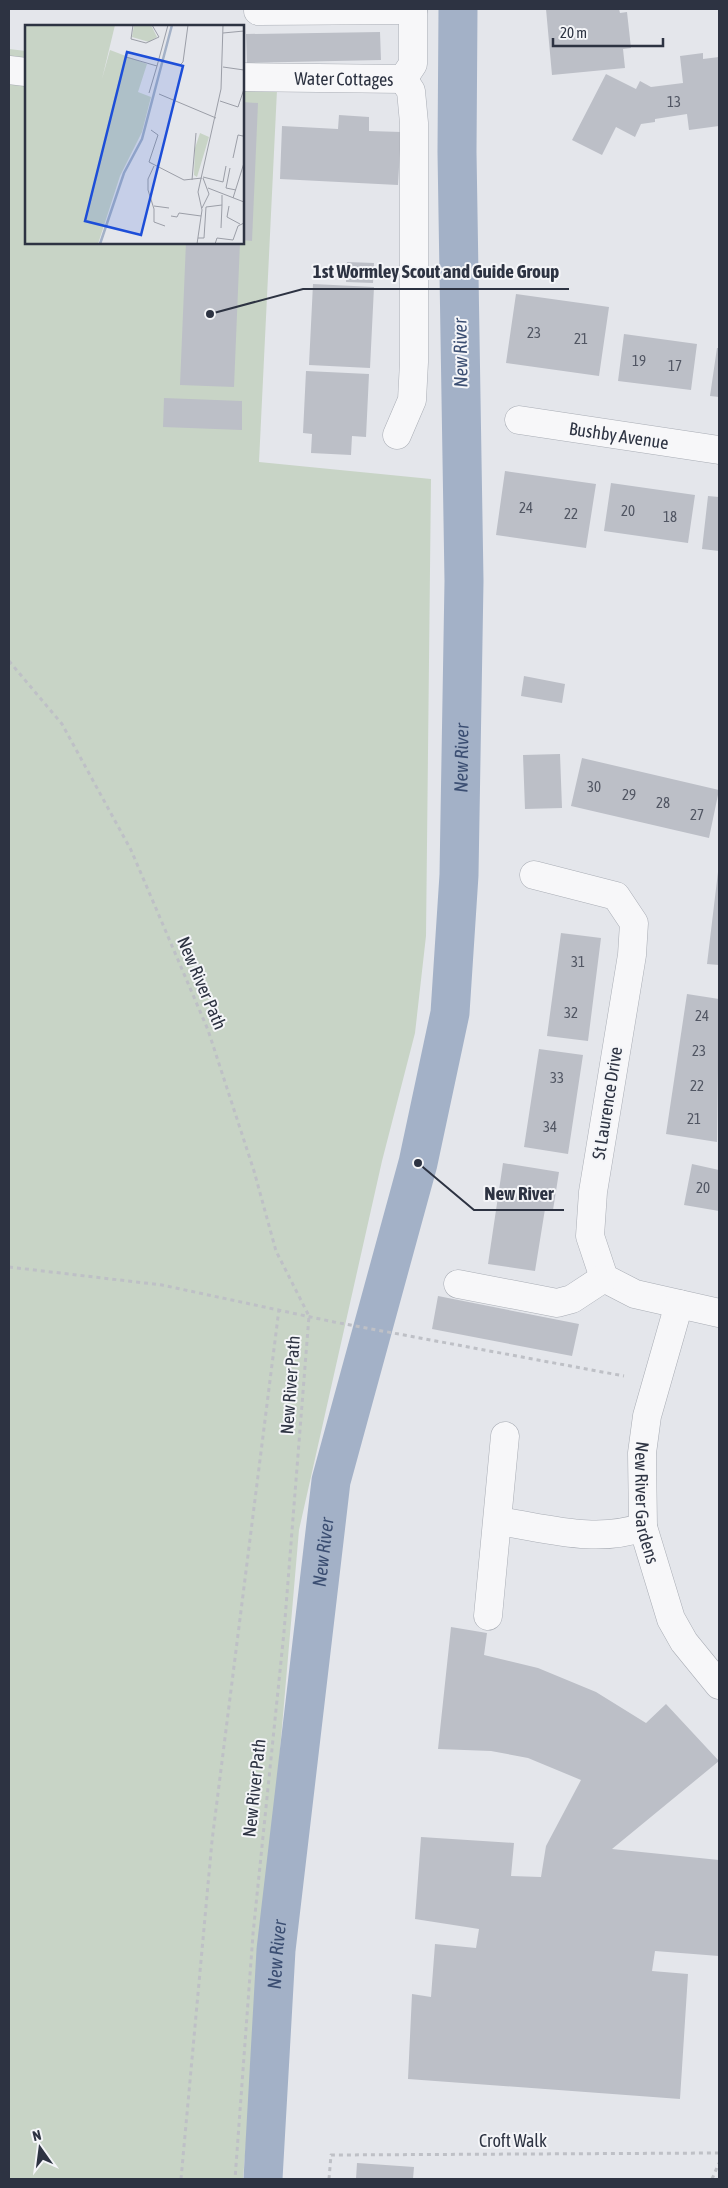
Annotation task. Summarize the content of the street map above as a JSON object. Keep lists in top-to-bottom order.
{
  "streets": {
    "street": [
      "Water Cottages",
      "Bushby Avenue",
      "St Laurence Drive",
      "New River Gardens"
    ],
    "path": ["New River Path", "Croft Walk"]
  },
  "water": ["New River"],
  "places": ["1st Wormley Scout and Guide Group", "New River"],
  "house_numbers": [
    "13",
    "23",
    "21",
    "19",
    "17",
    "24",
    "20",
    "22",
    "18",
    "30",
    "29",
    "28",
    "27",
    "31",
    "32",
    "24",
    "23",
    "33",
    "22",
    "21",
    "34",
    "20"
  ],
  "scale_bar": "20 m",
  "north": "top"
}
